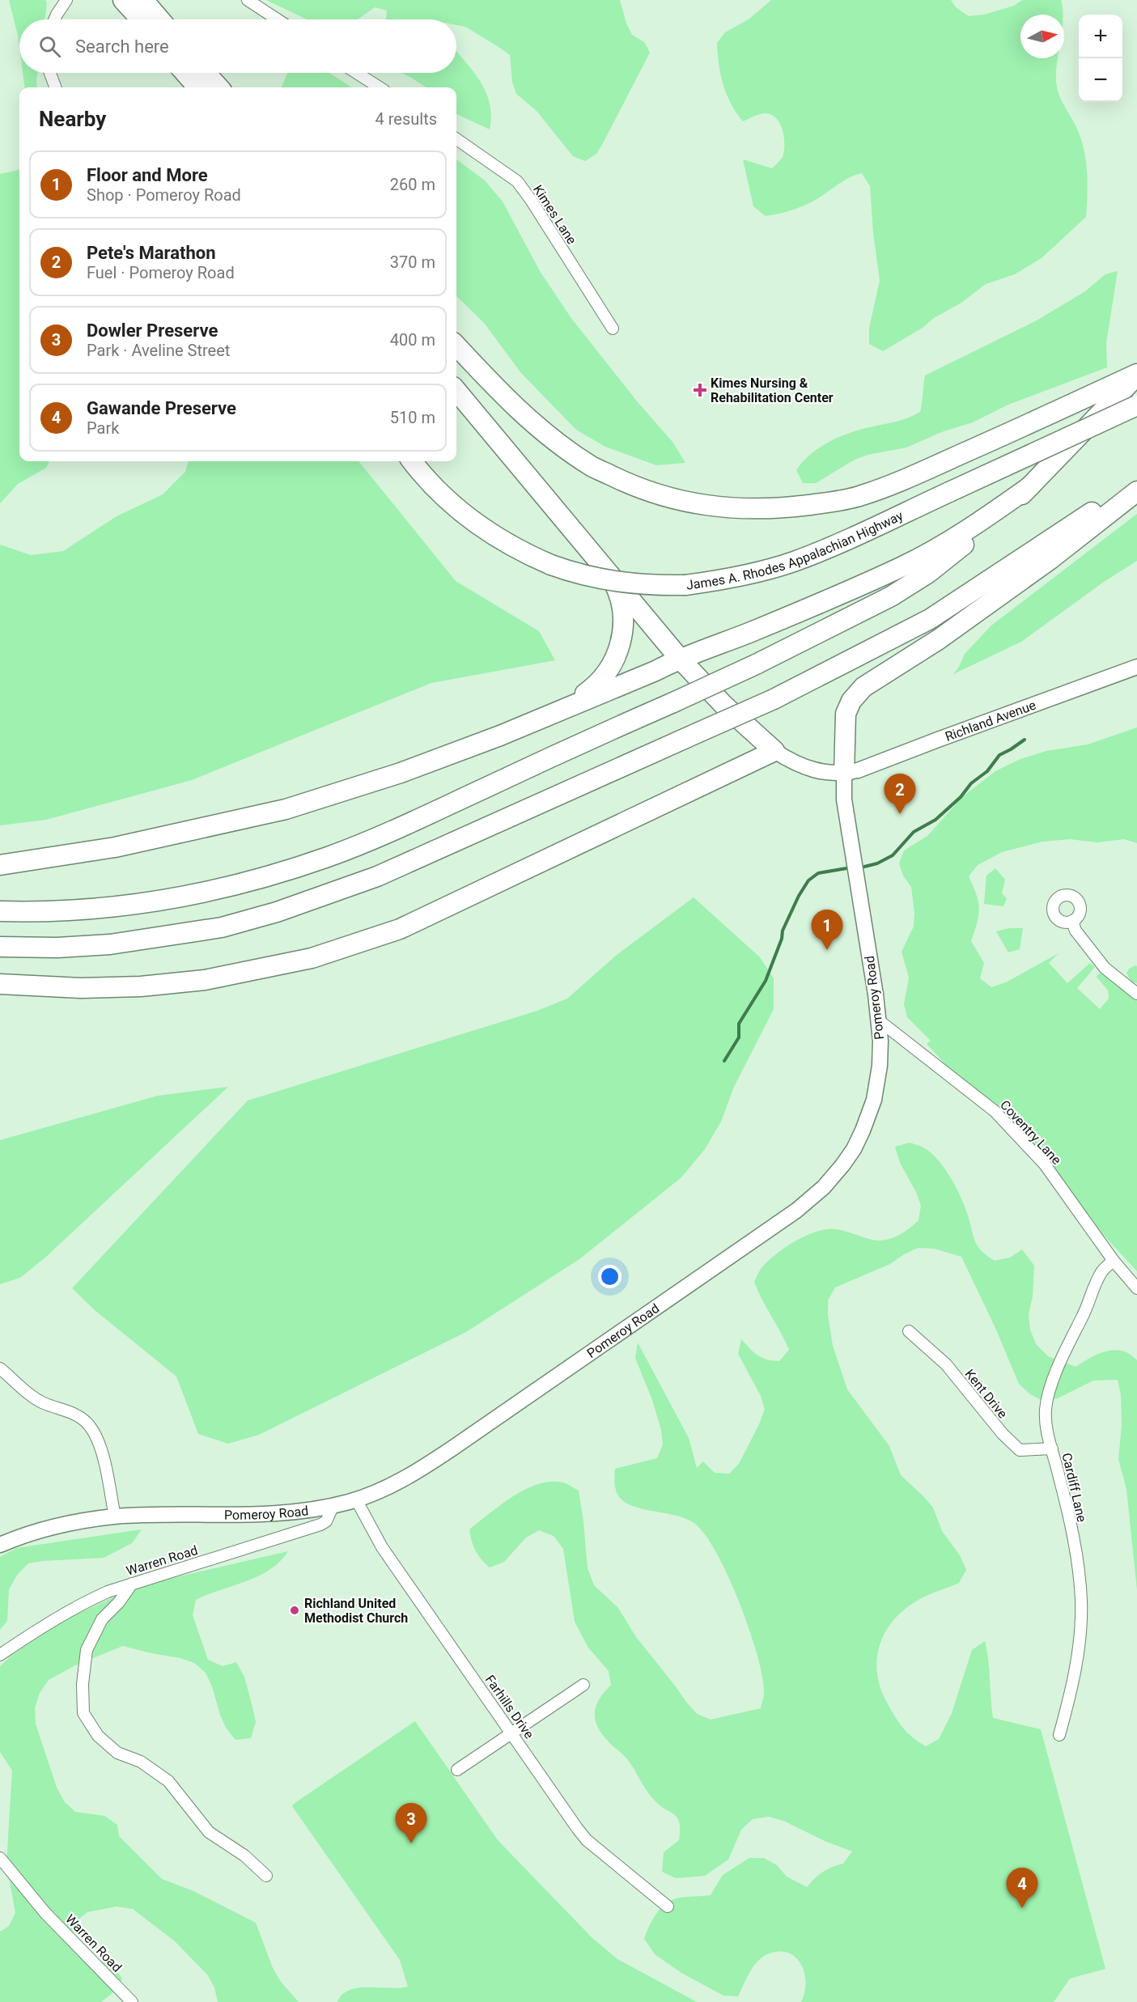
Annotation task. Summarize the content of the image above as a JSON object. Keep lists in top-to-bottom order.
{
  "streets": {
    "highway": ["James A. Rhodes Appalachian Highway"],
    "street": [
      "Kimes Lane",
      "Richland Avenue",
      "Pomeroy Road",
      "Coventry Lane",
      "Kent Drive",
      "Cardiff Lane",
      "Warren Road",
      "Farhills Drive"
    ]
  },
  "crossings": [
    ["Richland Avenue", "Pomeroy Road"],
    ["Pomeroy Road", "Coventry Lane"],
    ["Pomeroy Road", "Warren Road"],
    ["Pomeroy Road", "Farhills Drive"],
    ["Coventry Lane", "Cardiff Lane"],
    ["Kent Drive", "Cardiff Lane"]
  ],
  "places": {
    "health": ["Kimes Nursing & Rehabilitation Center"],
    "other": ["Richland United Methodist Church"]
  },
  "north": "right",
  "page": {
    "map_buttons": ["+", "−"],
    "search": "Search here",
    "heading": ["Nearby", "4 results"],
    "list": [
      {
        "mark": "1",
        "name": "Floor and More",
        "note": "Shop · Pomeroy Road",
        "value": "260 m"
      },
      {
        "mark": "2",
        "name": "Pete's Marathon",
        "note": "Fuel · Pomeroy Road",
        "value": "370 m"
      },
      {
        "mark": "3",
        "name": "Dowler Preserve",
        "note": "Park · Aveline Street",
        "value": "400 m"
      },
      {
        "mark": "4",
        "name": "Gawande Preserve",
        "note": "Park",
        "value": "510 m"
      }
    ],
    "pins": [
      "2",
      "1",
      "3",
      "4"
    ]
  }
}
